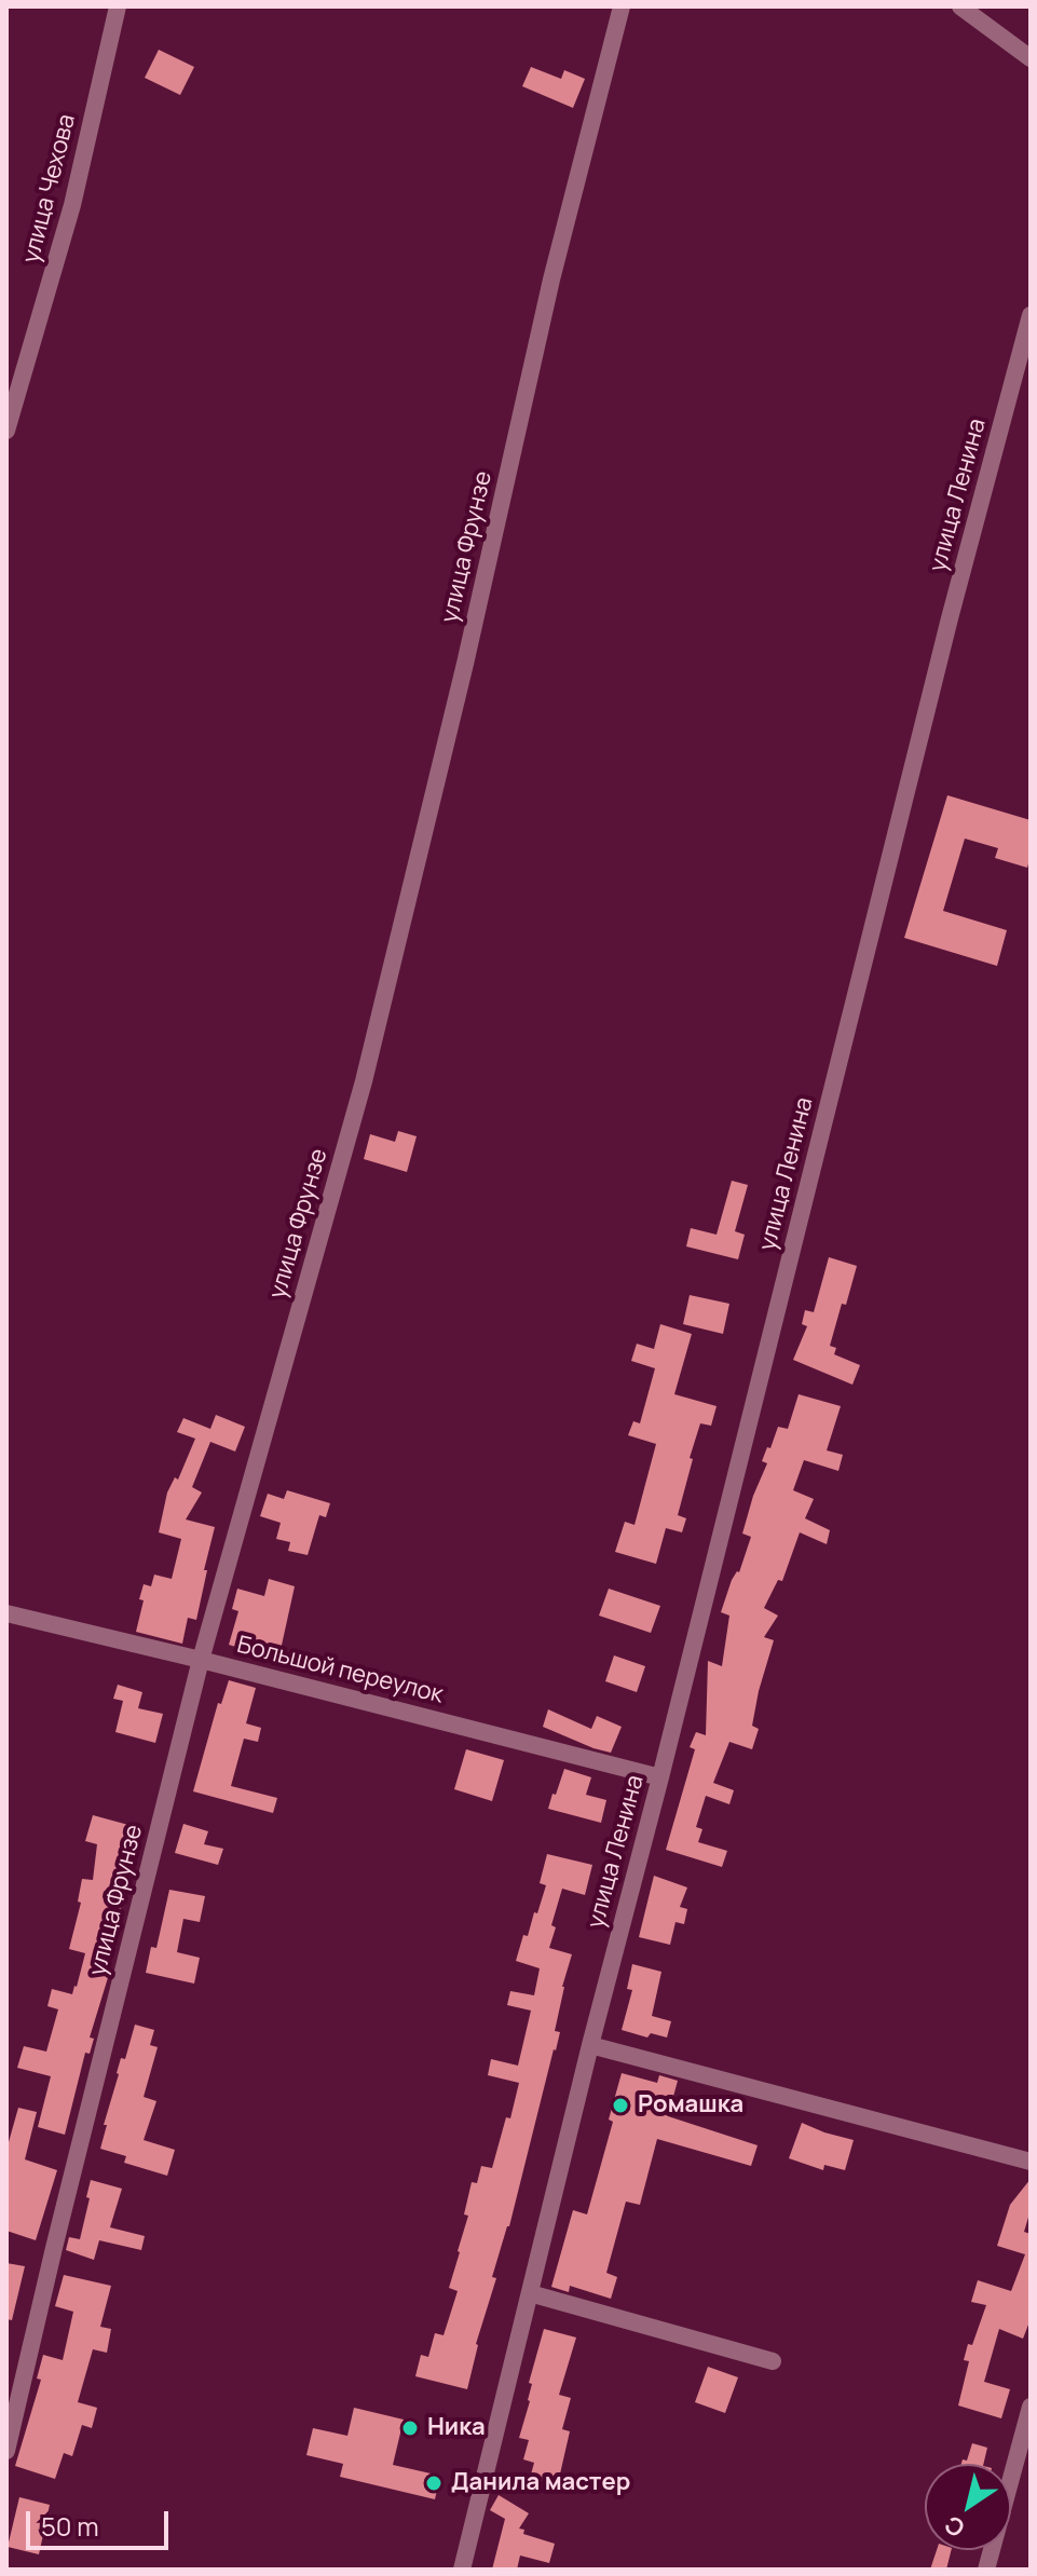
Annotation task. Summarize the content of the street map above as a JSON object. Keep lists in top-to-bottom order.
{
  "streets": {
    "street": [
      "улица Чехова",
      "улица Ленина",
      "улица Фрунзе",
      "Большой переулок"
    ]
  },
  "crossings": [
    ["улица Ленина", "Большой переулок"],
    ["улица Фрунзе", "Большой переулок"]
  ],
  "places": ["Ромашка", "Ника", "Данила мастер"],
  "scale_bar": "50 m",
  "north": "bottom left"
}
